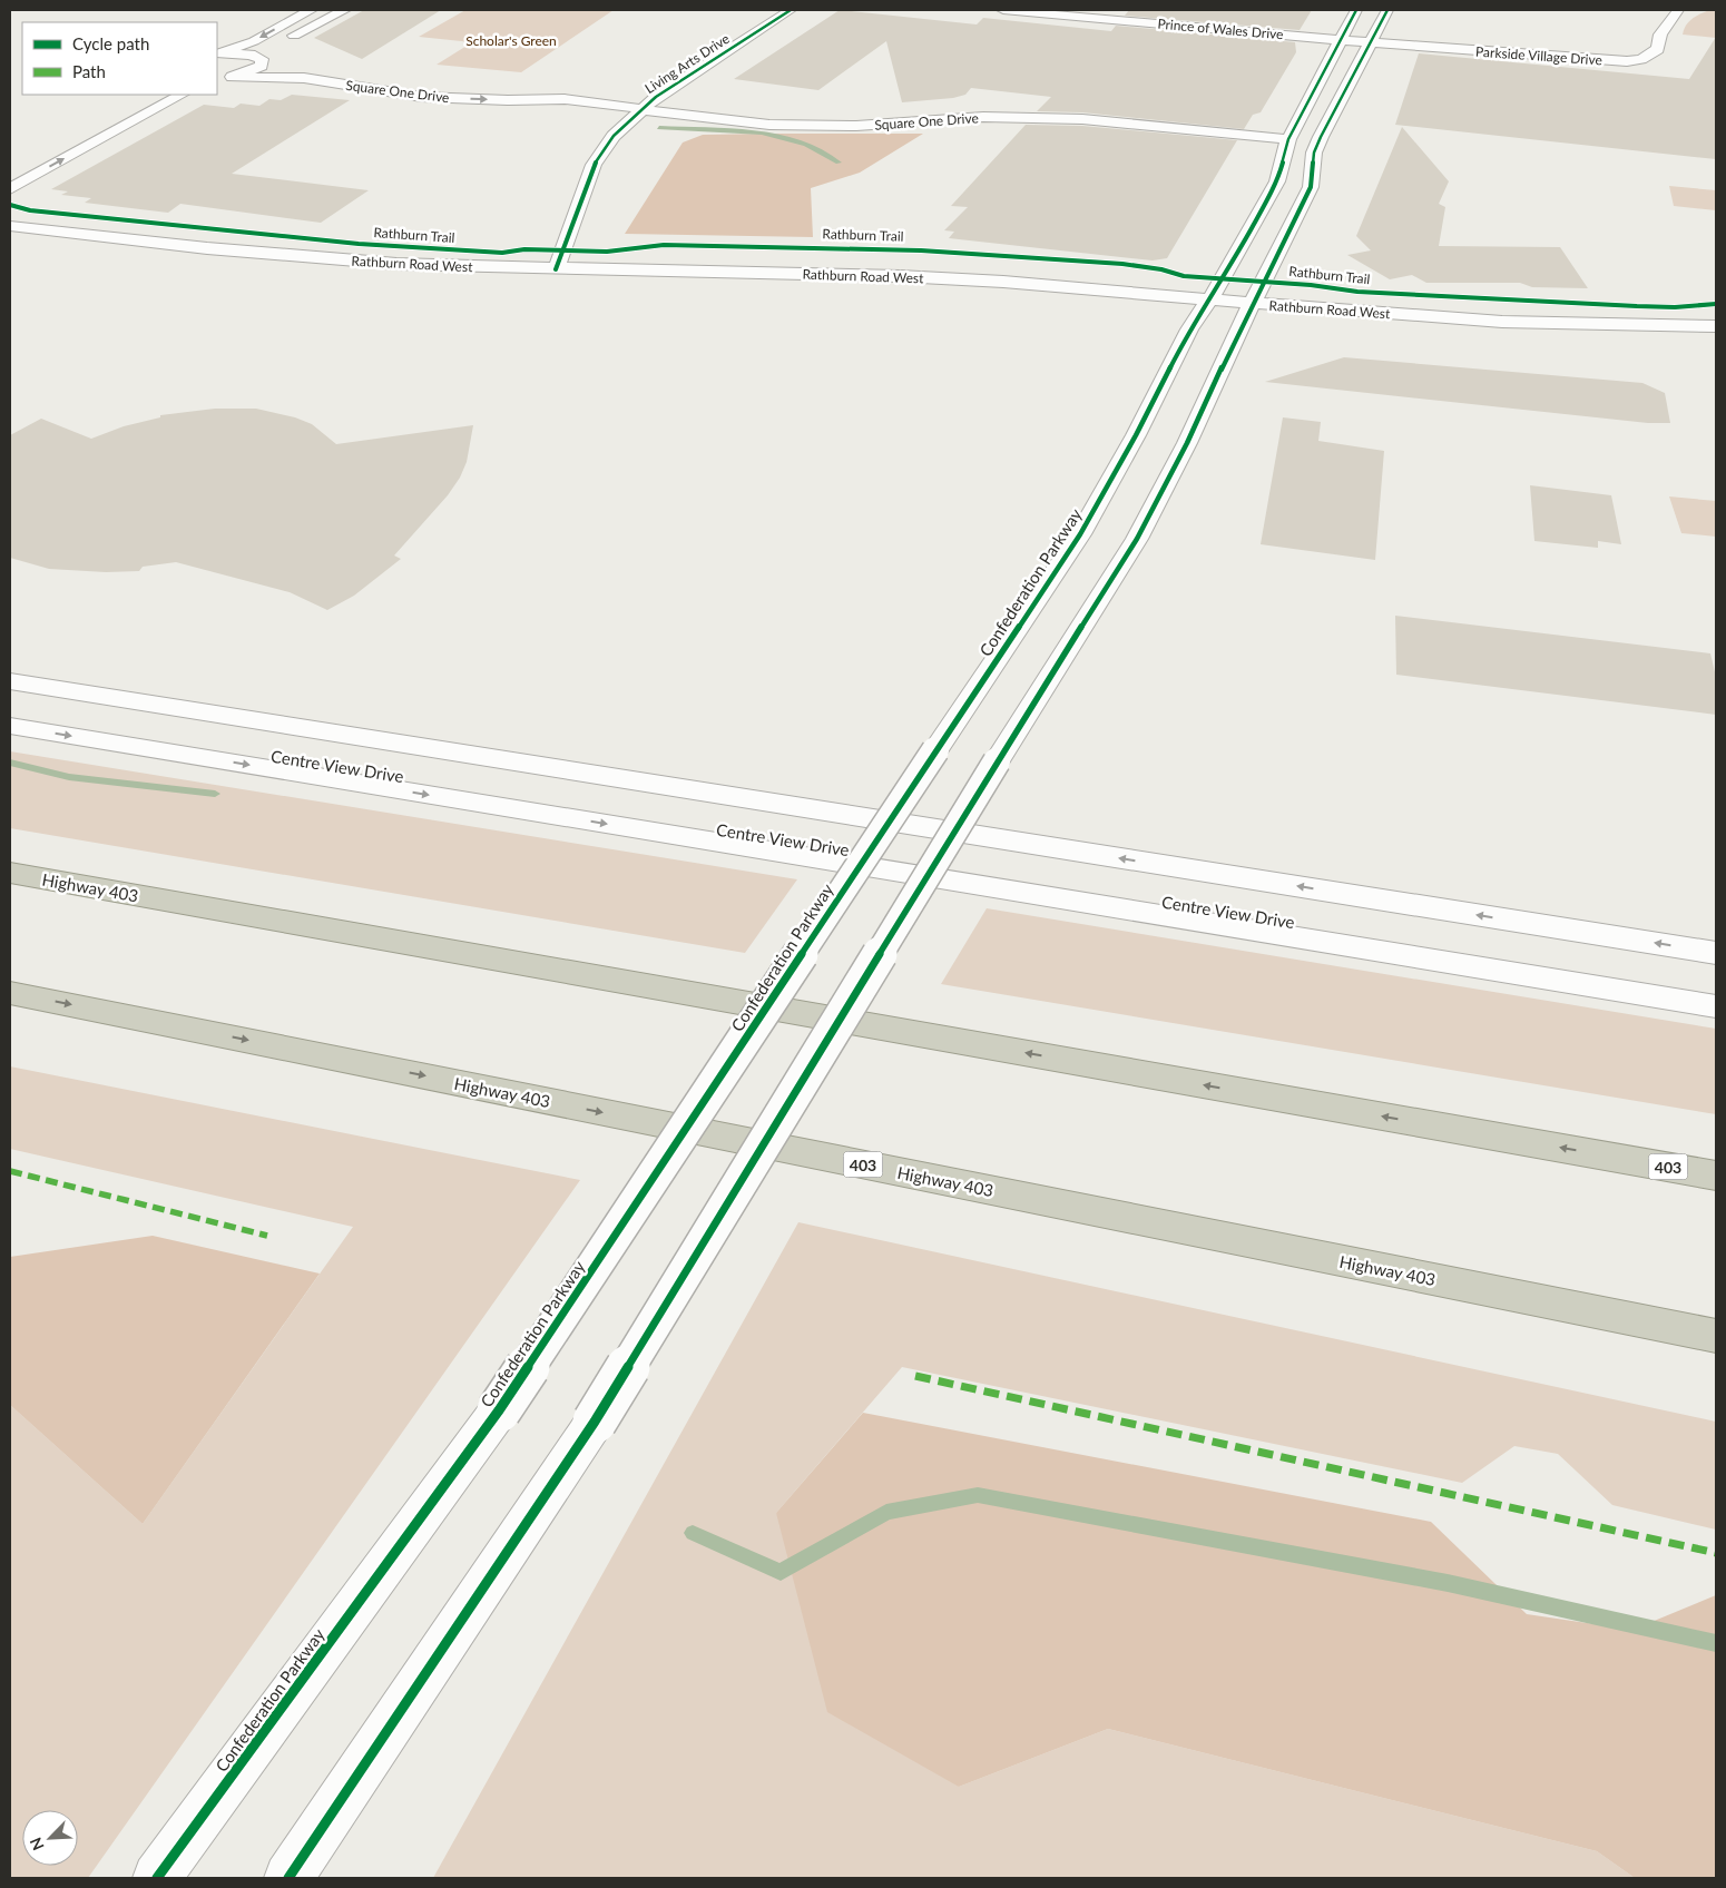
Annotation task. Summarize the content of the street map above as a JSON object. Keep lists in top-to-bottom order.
{
  "streets": {
    "highway": ["Highway 403", "403"],
    "street": [
      "Prince of Wales Drive",
      "Parkside Village Drive",
      "Living Arts Drive",
      "Square One Drive",
      "Rathburn Road West",
      "Confederation Parkway",
      "Centre View Drive"
    ],
    "cycle path": ["Rathburn Trail"]
  },
  "crossings": [
    ["Prince of Wales Drive", "Parkside Village Drive"],
    ["Prince of Wales Drive", "Confederation Parkway"],
    ["Living Arts Drive", "Square One Drive"],
    ["Living Arts Drive", "Rathburn Road West"],
    ["Square One Drive", "Confederation Parkway"],
    ["Rathburn Road West", "Confederation Parkway"]
  ],
  "parks": ["Scholar's Green"],
  "legend": ["Cycle path", "Path"],
  "north": "bottom left"
}
